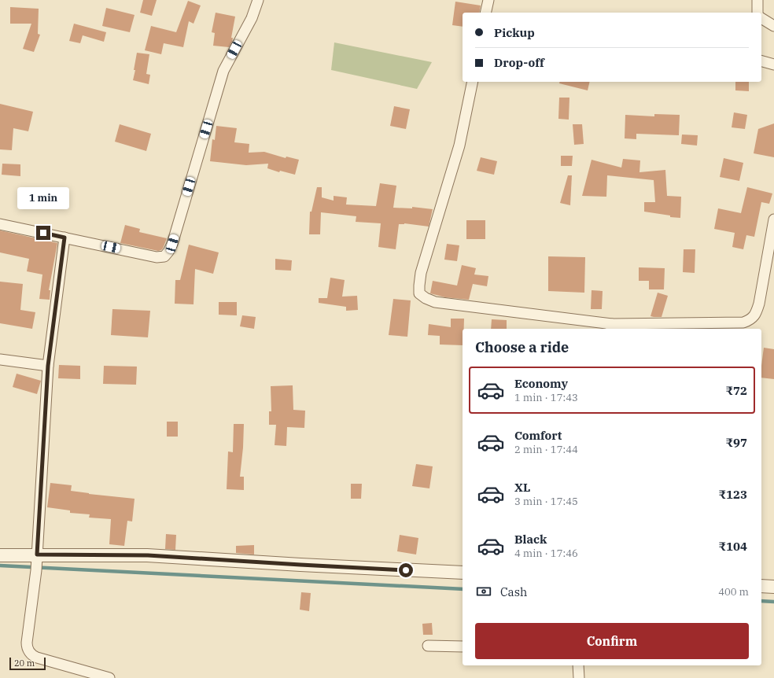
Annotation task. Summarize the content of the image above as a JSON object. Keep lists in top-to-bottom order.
{
  "scale_bar": "20 m",
  "page": {
    "banner": ["Pickup", "Drop-off"],
    "bubble": "1 min",
    "heading": "Choose a ride",
    "list": [
      {
        "name": "Economy",
        "note": "1 min · 17:43",
        "value": "₹72"
      },
      {
        "name": "Comfort",
        "note": "2 min · 17:44",
        "value": "₹97"
      },
      {
        "name": "XL",
        "note": "3 min · 17:45",
        "value": "₹123"
      },
      {
        "name": "Black",
        "note": "4 min · 17:46",
        "value": "₹104"
      }
    ],
    "pay": ["Cash", "400 m"],
    "buttons": "Confirm",
    "scale": "20 m"
  }
}
